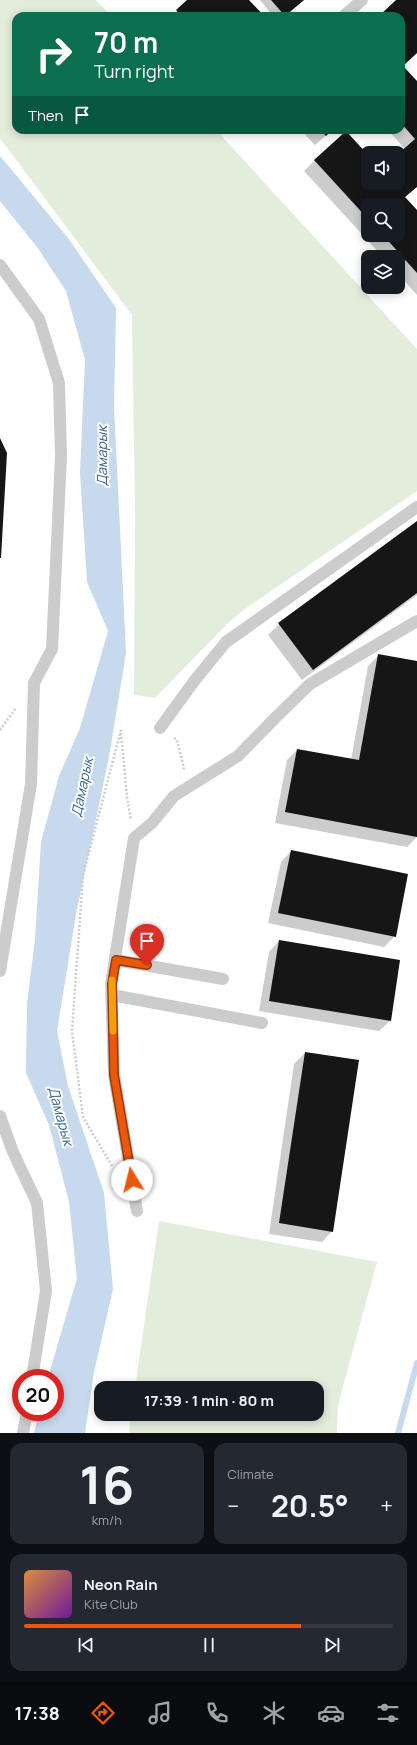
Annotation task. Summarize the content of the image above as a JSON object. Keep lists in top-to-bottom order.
{
  "water": ["Дамарык"],
  "page": {
    "turn": ["70 m", "Turn right"],
    "then": "Then",
    "limit": "20",
    "trip": "17:39 · 1 min · 80 m",
    "tile": [
      ["16", "km/h"],
      "Climate"
    ],
    "heat": ["−", "20.5°", "+"],
    "song": ["Neon Rain", "Kite Club"],
    "tabs": "17:38"
  }
}
